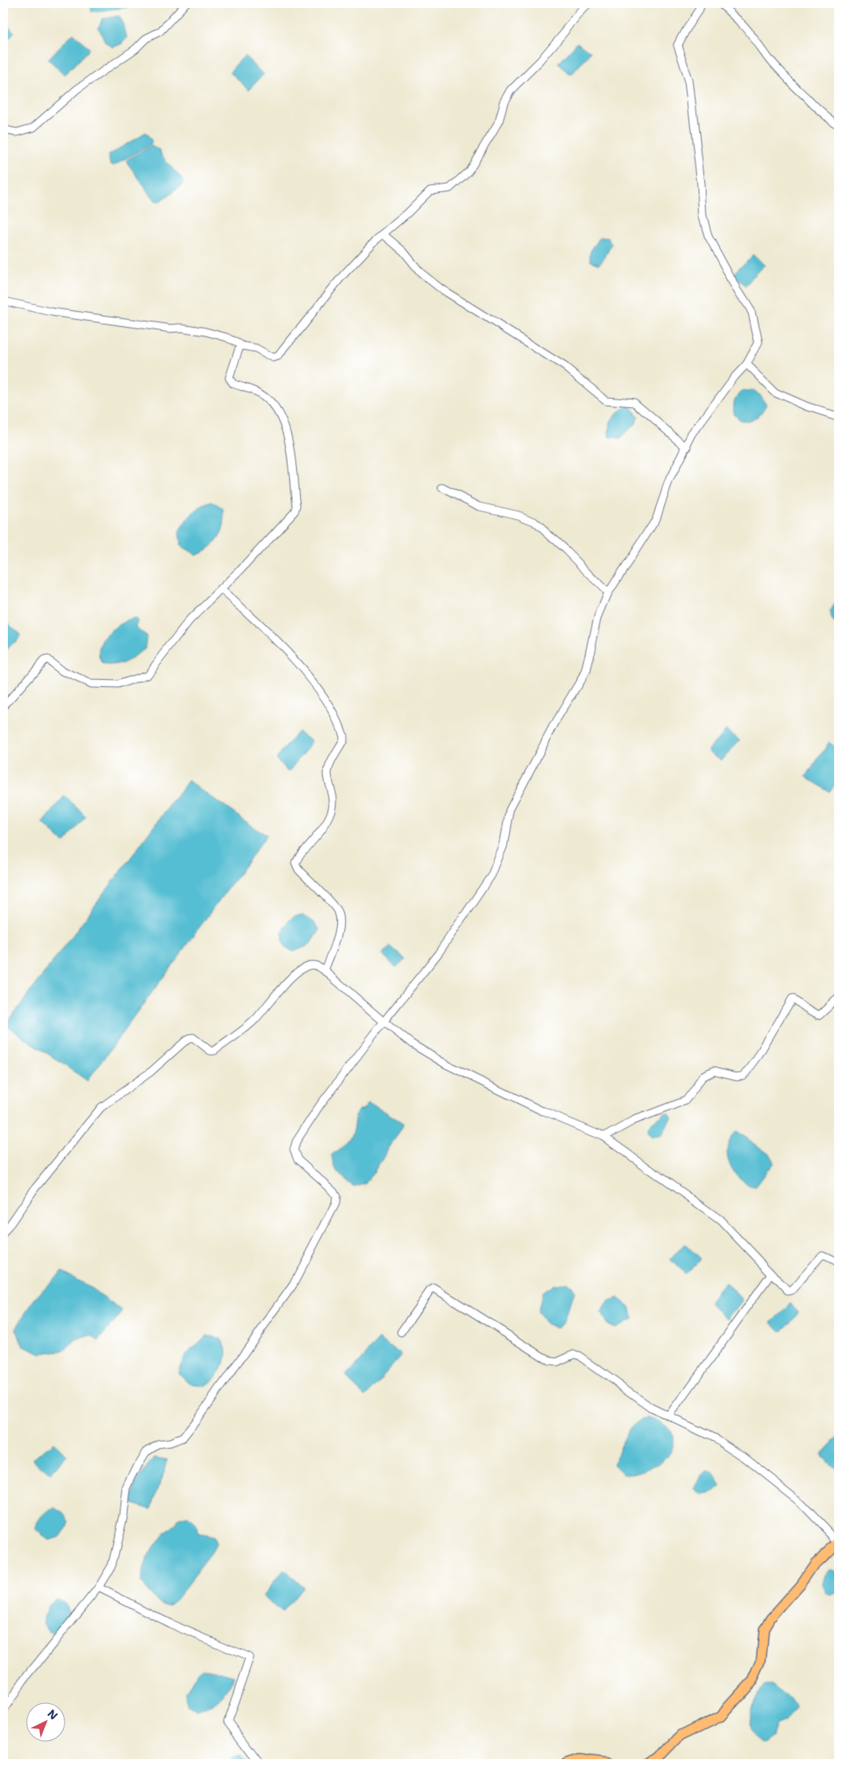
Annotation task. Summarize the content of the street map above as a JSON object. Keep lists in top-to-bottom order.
{
  "north": "top right"
}
